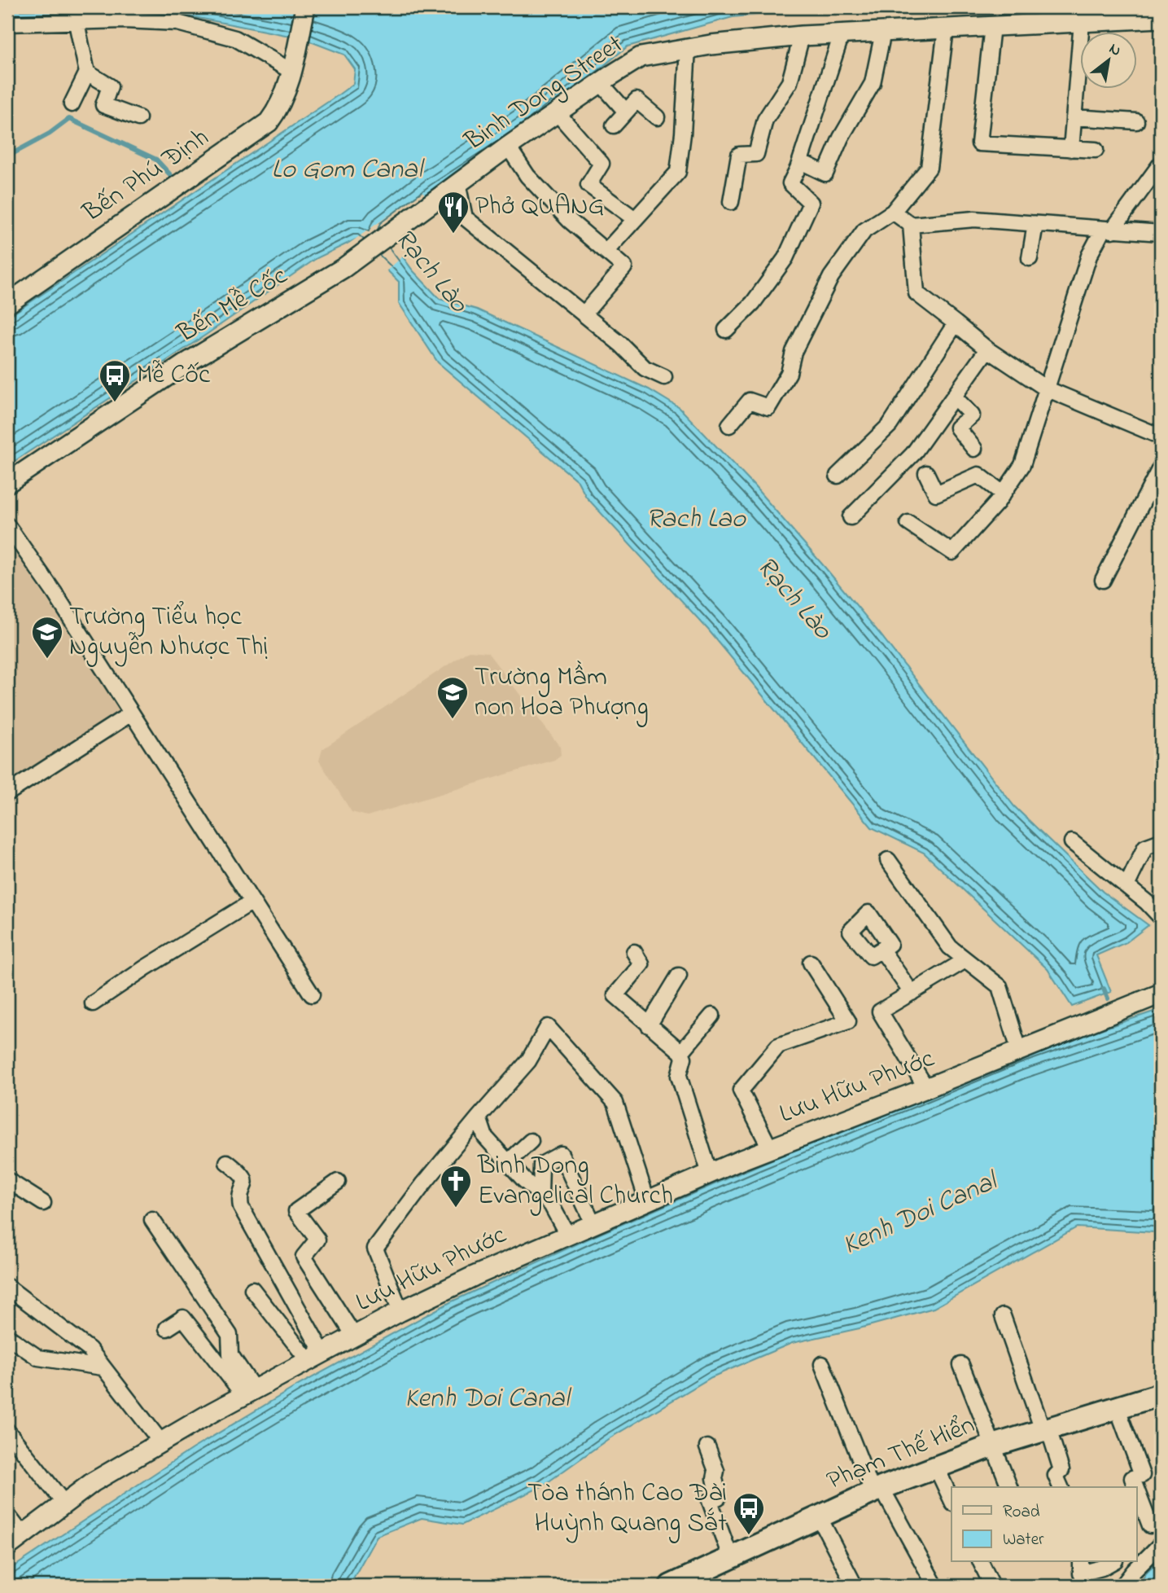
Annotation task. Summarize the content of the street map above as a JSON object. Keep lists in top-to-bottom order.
{
  "streets": {
    "main road": ["Phạm Thế Hiển"],
    "street": [
      "Binh Dong Street",
      "Bến Phú Định",
      "Bến Mễ Cốc",
      "Lưu Hữu Phước"
    ]
  },
  "crossings": [
    ["Binh Dong Street", "Bến Mễ Cốc"]
  ],
  "water": [
    "Lo Gom Canal",
    "Rạch Lào",
    "Rach Lao",
    "Kenh Doi Canal"
  ],
  "places": {
    "restaurant": ["Phở QUANG"],
    "bus stop": ["Mễ Cốc", "Tòa thánh Cao Đài Huỳnh Quang Sắt"],
    "school or university": ["Trường Tiểu học Nguyễn Nhược Thị", "Trường Mầm non Hoa Phượng"],
    "church": ["Binh Dong Evangelical Church"]
  },
  "legend": ["Road", "Water"],
  "north": "top right"
}
